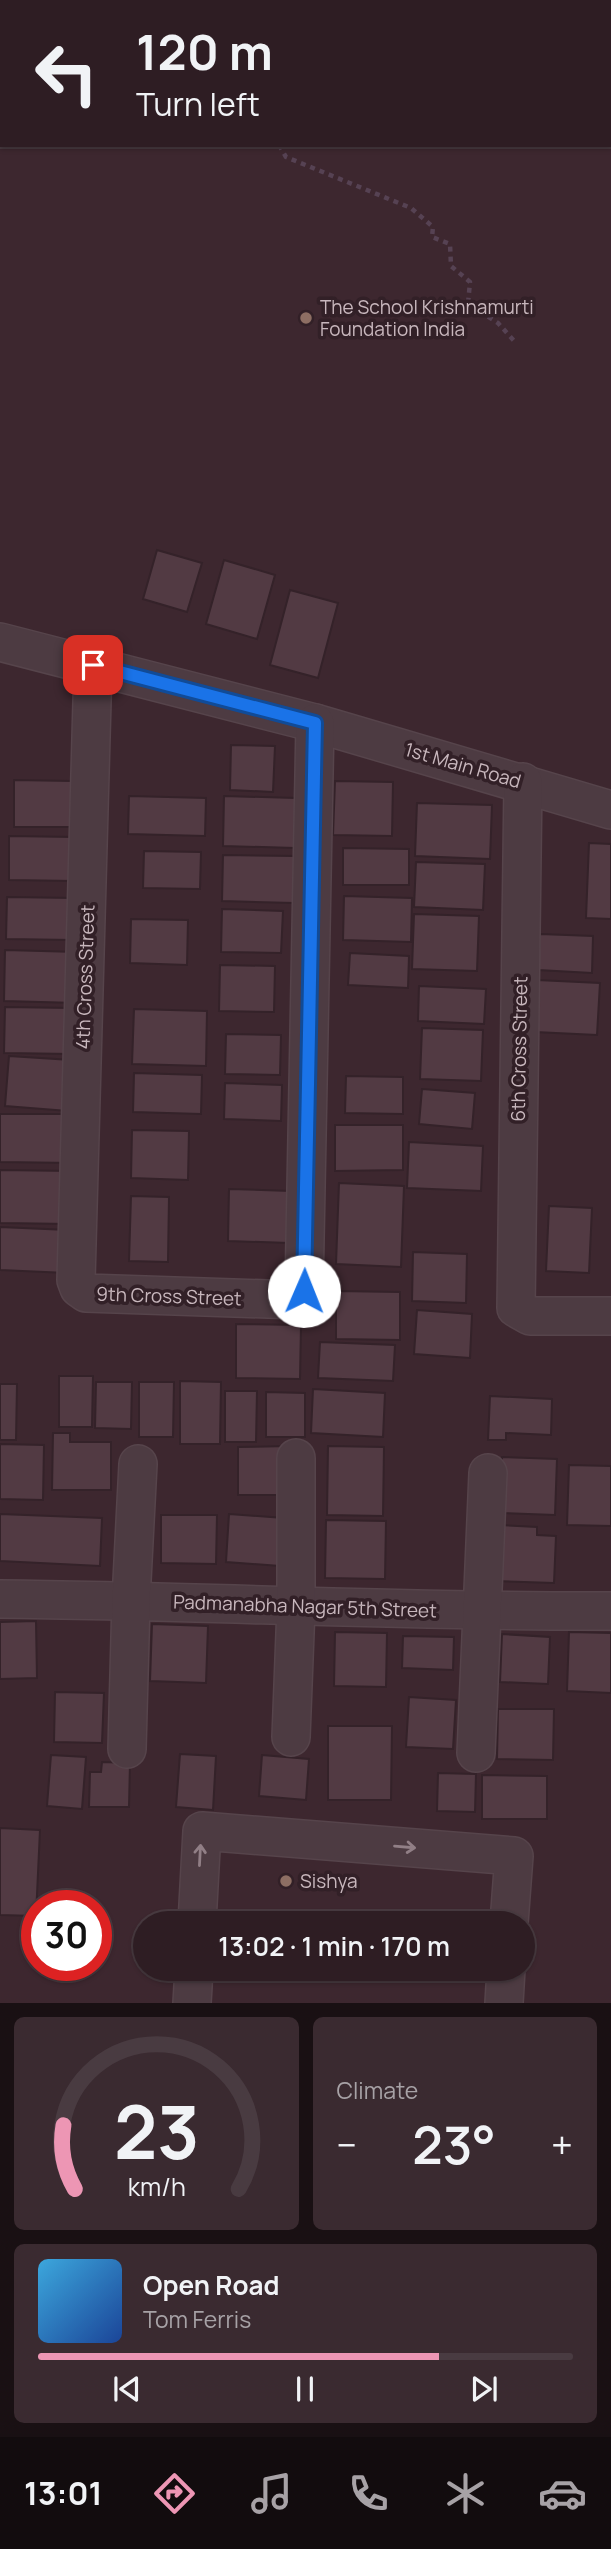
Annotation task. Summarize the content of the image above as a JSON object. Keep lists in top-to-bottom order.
{
  "streets": {
    "street": [
      "1st Main Road",
      "4th Cross Street",
      "6th Cross Street",
      "9th Cross Street",
      "Padmanabha Nagar 5th Street"
    ]
  },
  "crossings": [
    ["1st Main Road", "4th Cross Street"],
    ["1st Main Road", "6th Cross Street"],
    ["1st Main Road", "9th Cross Street"],
    ["4th Cross Street", "9th Cross Street"]
  ],
  "places": ["The School Krishnamurti Foundation India", "Sishya"],
  "page": {
    "turn": ["120 m", "Turn left"],
    "limit": "30",
    "trip": "13:02 · 1 min · 170 m",
    "tile": "Climate",
    "heat": ["−", "23°", "+"],
    "song": ["Open Road", "Tom Ferris"],
    "tabs": "13:01",
    "gauge": ["23", "km/h"]
  }
}
